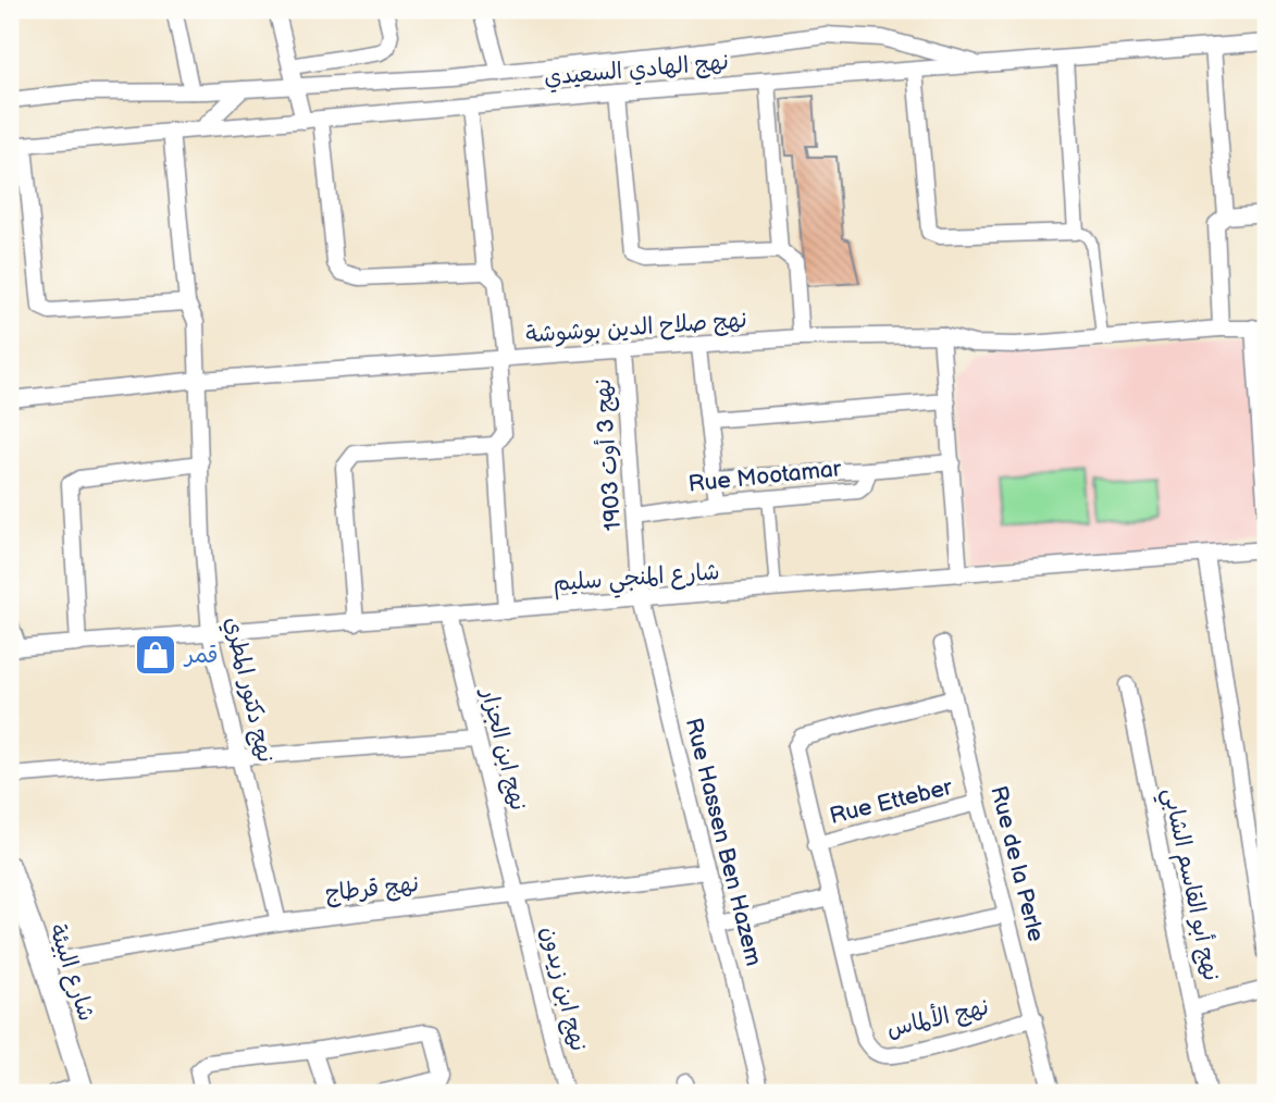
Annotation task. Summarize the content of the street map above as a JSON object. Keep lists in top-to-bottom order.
{
  "streets": {
    "main road": ["شارع البيئة"],
    "street": [
      "نهج الهادي السعيدي",
      "نهج صلاح الدين بوشوشة",
      "نهج 3 أوت 1903",
      "Rue Mootamar",
      "شارع المنجي سليم",
      "نهج دكتور المطري",
      "نهج ابن الجزار",
      "Rue Etteber",
      "Rue Hassen Ben Hazem",
      "Rue de la Perle",
      "نهج أبو القاسم الشابي",
      "نهج قرطاج",
      "نهج ابن زيدون",
      "نهج الألماس"
    ]
  },
  "crossings": [
    ["نهج الهادي السعيدي", "نهج دكتور المطري"],
    ["نهج صلاح الدين بوشوشة", "نهج 3 أوت 1903"],
    ["نهج صلاح الدين بوشوشة", "نهج دكتور المطري"],
    ["نهج 3 أوت 1903", "Rue Mootamar"],
    ["نهج 3 أوت 1903", "شارع المنجي سليم"],
    ["نهج 3 أوت 1903", "Rue Hassen Ben Hazem"],
    ["شارع المنجي سليم", "نهج دكتور المطري"],
    ["شارع المنجي سليم", "نهج ابن الجزار"],
    ["شارع المنجي سليم", "Rue Hassen Ben Hazem"],
    ["نهج دكتور المطري", "نهج قرطاج"],
    ["نهج ابن الجزار", "نهج قرطاج"],
    ["نهج ابن الجزار", "نهج ابن زيدون"],
    ["Rue Etteber", "Rue de la Perle"],
    ["Rue Etteber", "نهج الألماس"],
    ["Rue Hassen Ben Hazem", "نهج قرطاج"],
    ["Rue de la Perle", "نهج الألماس"],
    ["نهج قرطاج", "شارع البيئة"],
    ["نهج قرطاج", "نهج ابن زيدون"]
  ],
  "places": {
    "shop": ["قمر"]
  }
}
